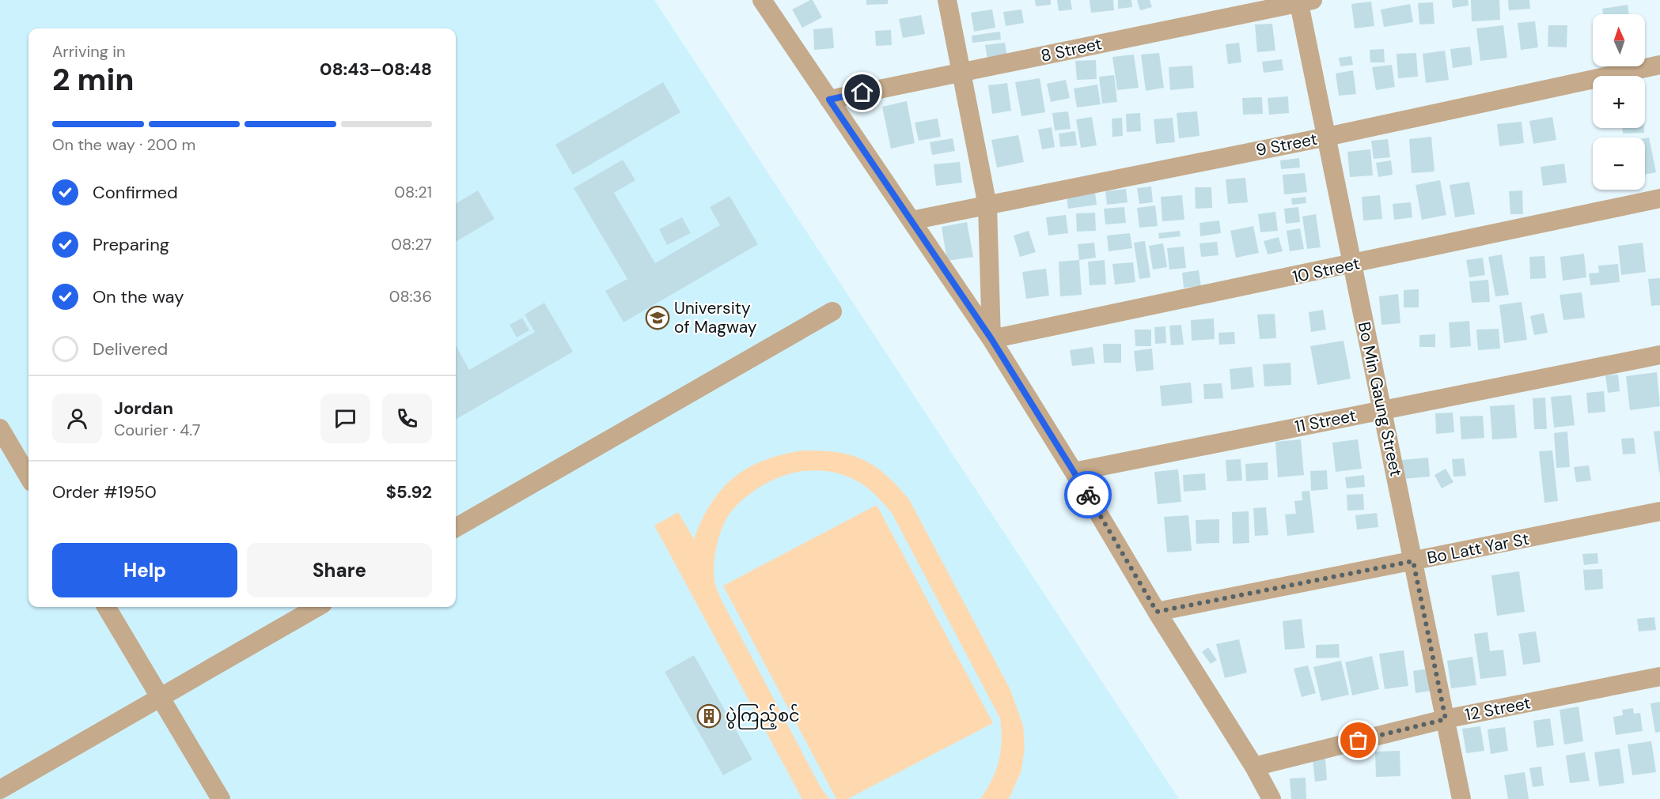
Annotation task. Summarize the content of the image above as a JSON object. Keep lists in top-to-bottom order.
{
  "streets": {
    "street": [
      "8 Street",
      "9 Street",
      "10 Street",
      "Bo Min Gaung Street",
      "11 Street",
      "Bo Latt Yar St",
      "12 Street"
    ]
  },
  "crossings": [
    ["8 Street", "Bo Min Gaung Street"],
    ["9 Street", "Bo Min Gaung Street"],
    ["10 Street", "Bo Min Gaung Street"],
    ["Bo Min Gaung Street", "11 Street"],
    ["Bo Min Gaung Street", "Bo Latt Yar St"],
    ["Bo Min Gaung Street", "12 Street"]
  ],
  "places": {
    "school or university": ["University of Magway"],
    "building": ["ပွဲကြည့်စင်"]
  },
  "north": "top",
  "page": {
    "map_buttons": ["+", "−"],
    "heading": ["2 min", "Arriving in", "08:43–08:48"],
    "panel": [
      "Jordan",
      "Courier · 4.7",
      "Order #1950",
      "$5.92"
    ],
    "bar": "On the way · 200 m",
    "list": [
      ["Confirmed", "08:21"],
      ["Preparing", "08:27"],
      ["On the way", "08:36"],
      "Delivered"
    ],
    "buttons": ["Help", "Share"]
  }
}
